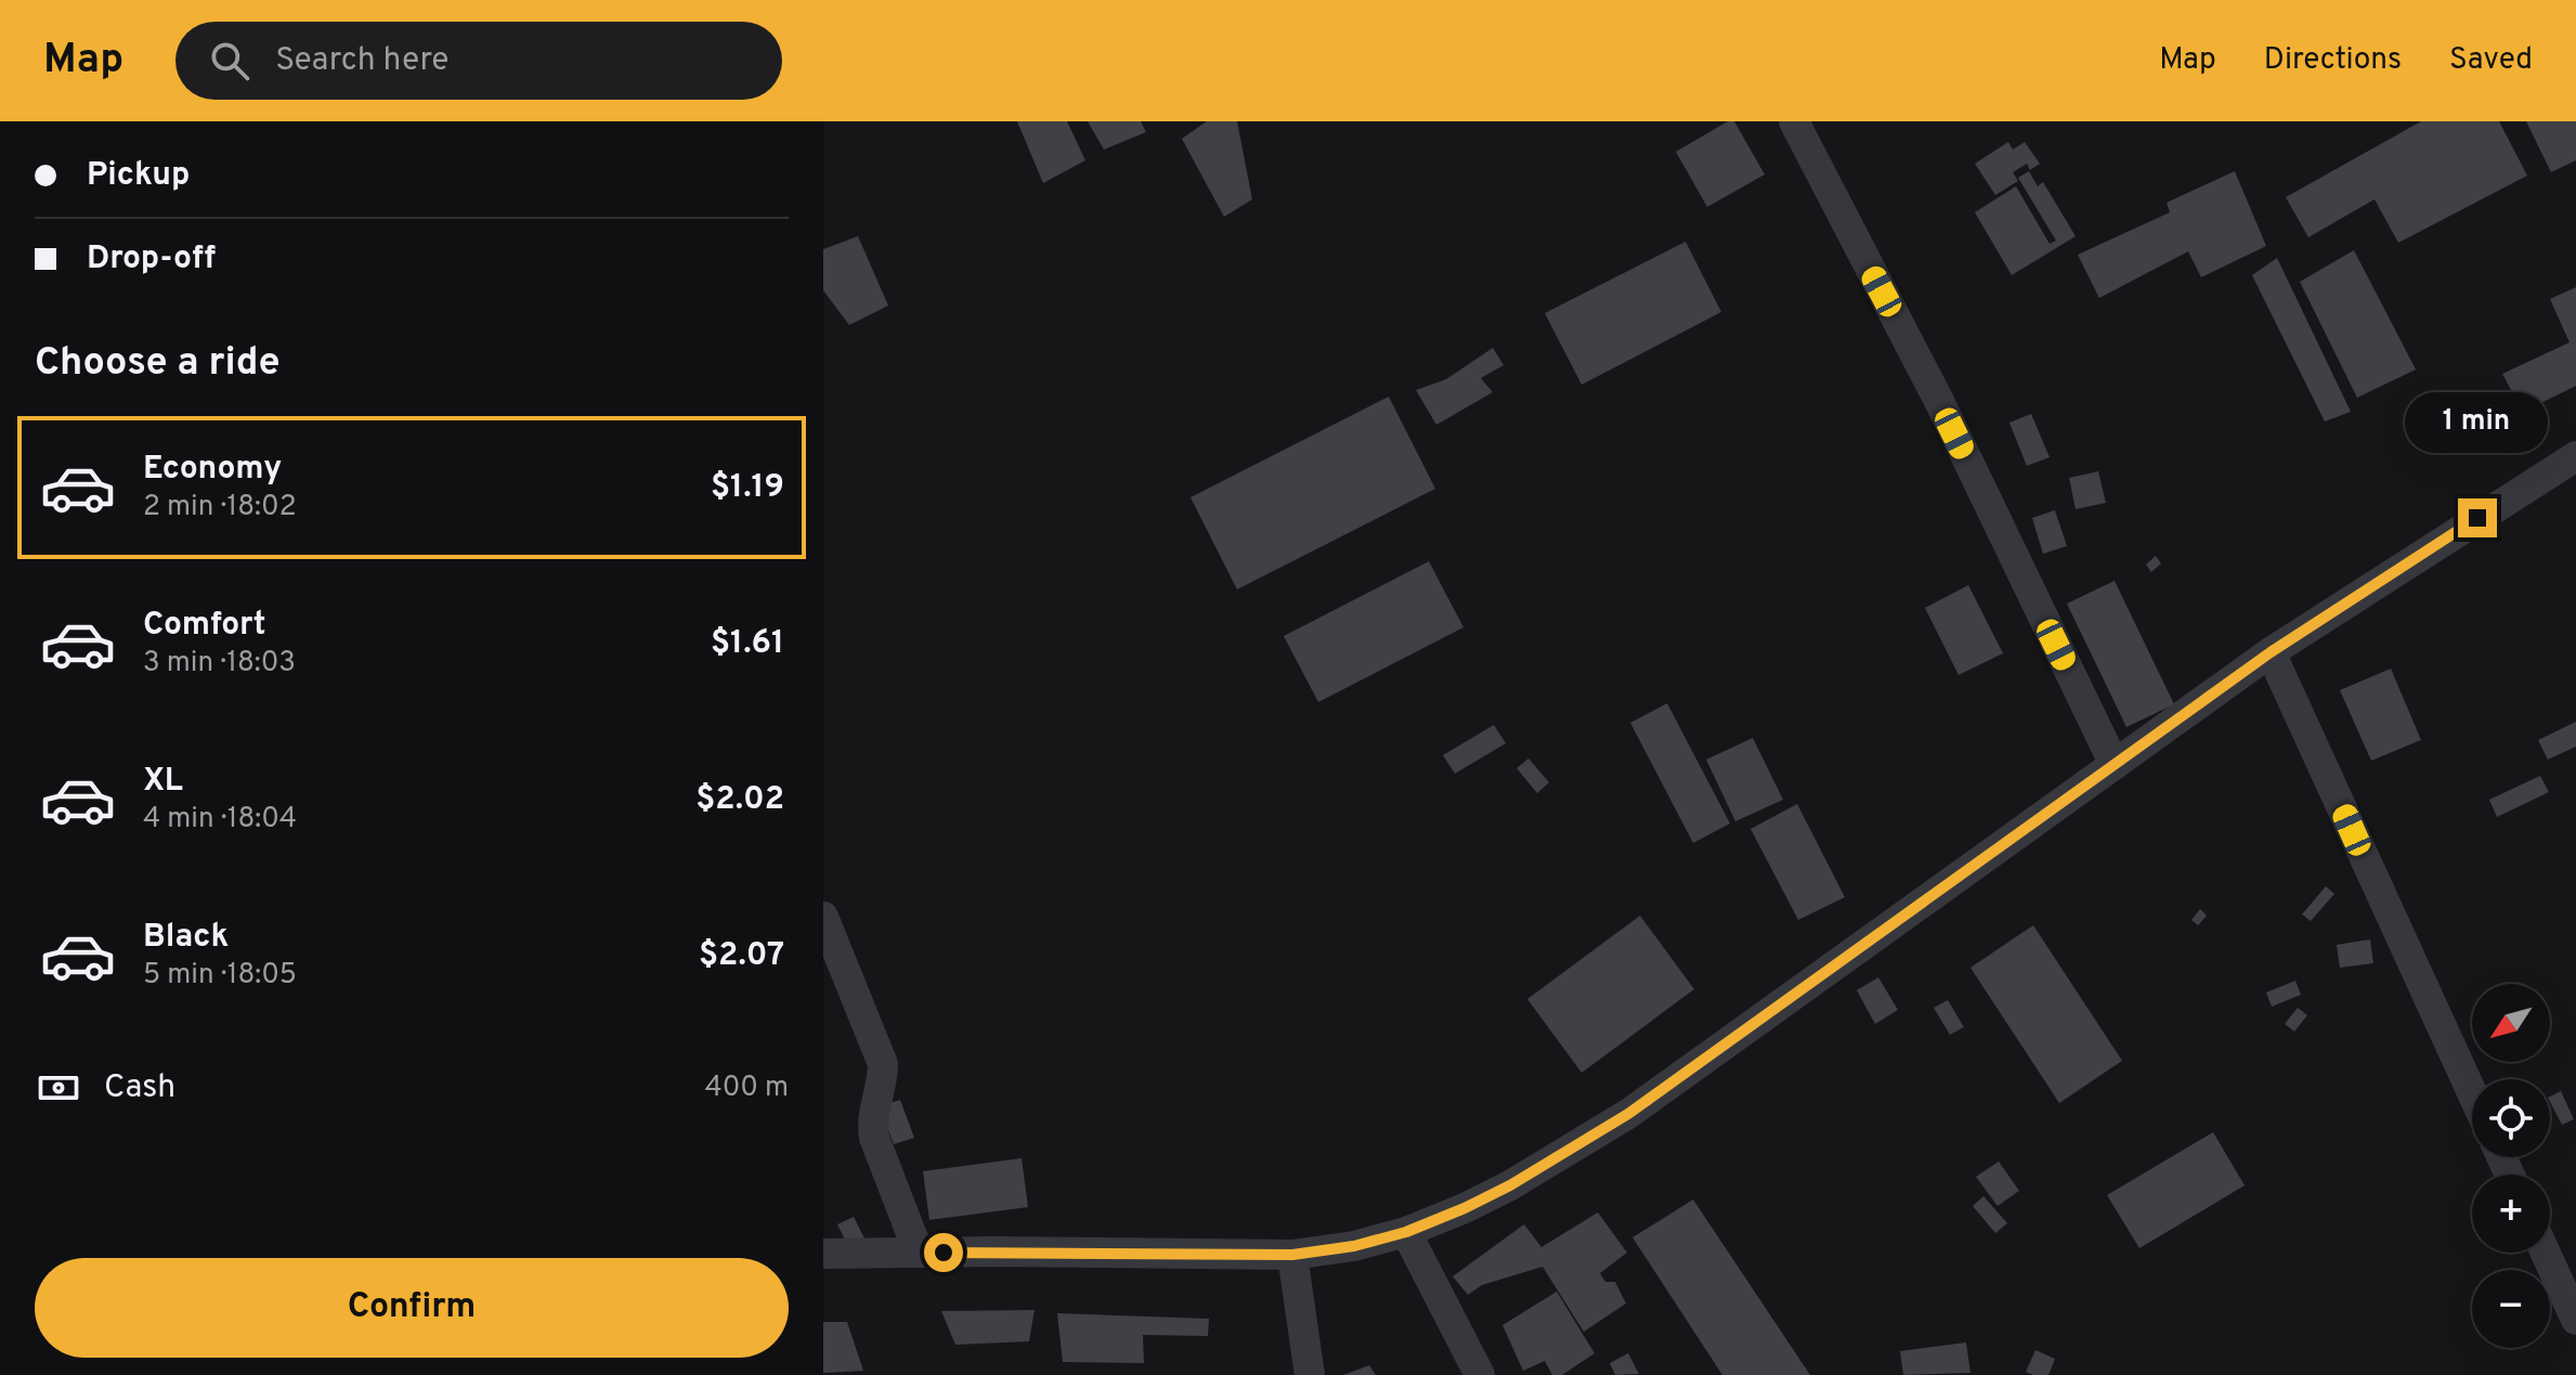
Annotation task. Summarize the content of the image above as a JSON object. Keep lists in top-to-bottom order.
{
  "north": "bottom left",
  "page": {
    "header": "Map",
    "search": "Search here",
    "nav": ["Map", "Directions", "Saved"],
    "banner": ["Pickup", "Drop-off"],
    "heading": "Choose a ride",
    "bubble": "1 min",
    "list": [
      {
        "name": "Economy",
        "note": "2 min · 18:02",
        "value": "$1.19"
      },
      {
        "name": "Comfort",
        "note": "3 min · 18:03",
        "value": "$1.61"
      },
      {
        "name": "XL",
        "note": "4 min · 18:04",
        "value": "$2.02"
      },
      {
        "name": "Black",
        "note": "5 min · 18:05",
        "value": "$2.07"
      }
    ],
    "map_buttons": ["+", "−"],
    "pay": ["Cash", "400 m"],
    "buttons": "Confirm"
  }
}
